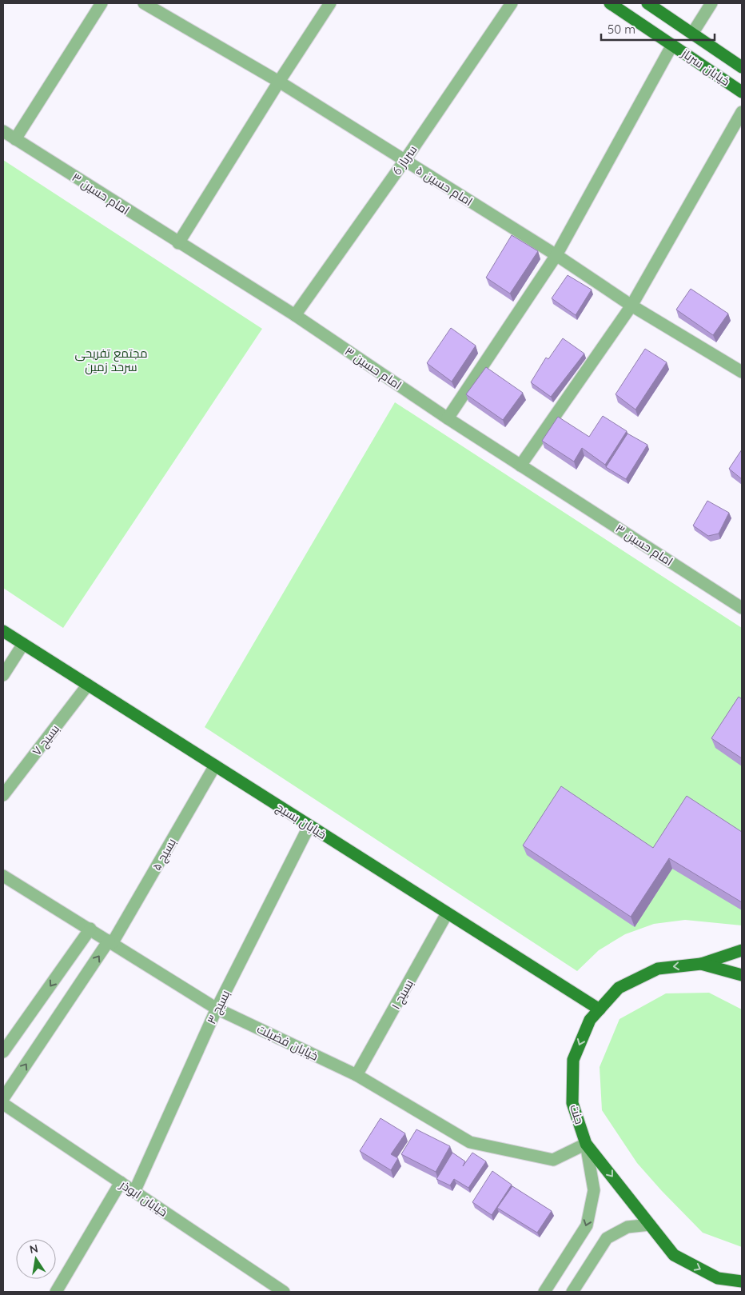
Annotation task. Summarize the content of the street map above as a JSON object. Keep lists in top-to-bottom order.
{
  "streets": {
    "main road": ["خیابان سرباز", "خیابان بسیج", "جنت"],
    "street": [
      "سرباز 6",
      "امام حسین ۵",
      "امام حسین ۳",
      "بسیج ۷",
      "بسیج ۵",
      "بسیج ۱",
      "بسیج ۳",
      "خیابان فضیلت",
      "خیابان ابوذر"
    ]
  },
  "crossings": [
    ["سرباز 6", "امام حسین ۵"],
    ["سرباز 6", "امام حسین ۳"],
    ["بسیج ۷", "خیابان بسیج"],
    ["خیابان بسیج", "بسیج ۵"],
    ["خیابان بسیج", "بسیج ۱"],
    ["خیابان بسیج", "بسیج ۳"],
    ["خیابان بسیج", "جنت"],
    ["بسیج ۵", "خیابان فضیلت"],
    ["بسیج ۱", "خیابان فضیلت"],
    ["بسیج ۳", "خیابان فضیلت"],
    ["بسیج ۳", "خیابان ابوذر"],
    ["خیابان فضیلت", "جنت"]
  ],
  "parks": ["مجتمع تفریحی سرحد زمین"],
  "scale_bar": "50 m",
  "north": "top"
}
